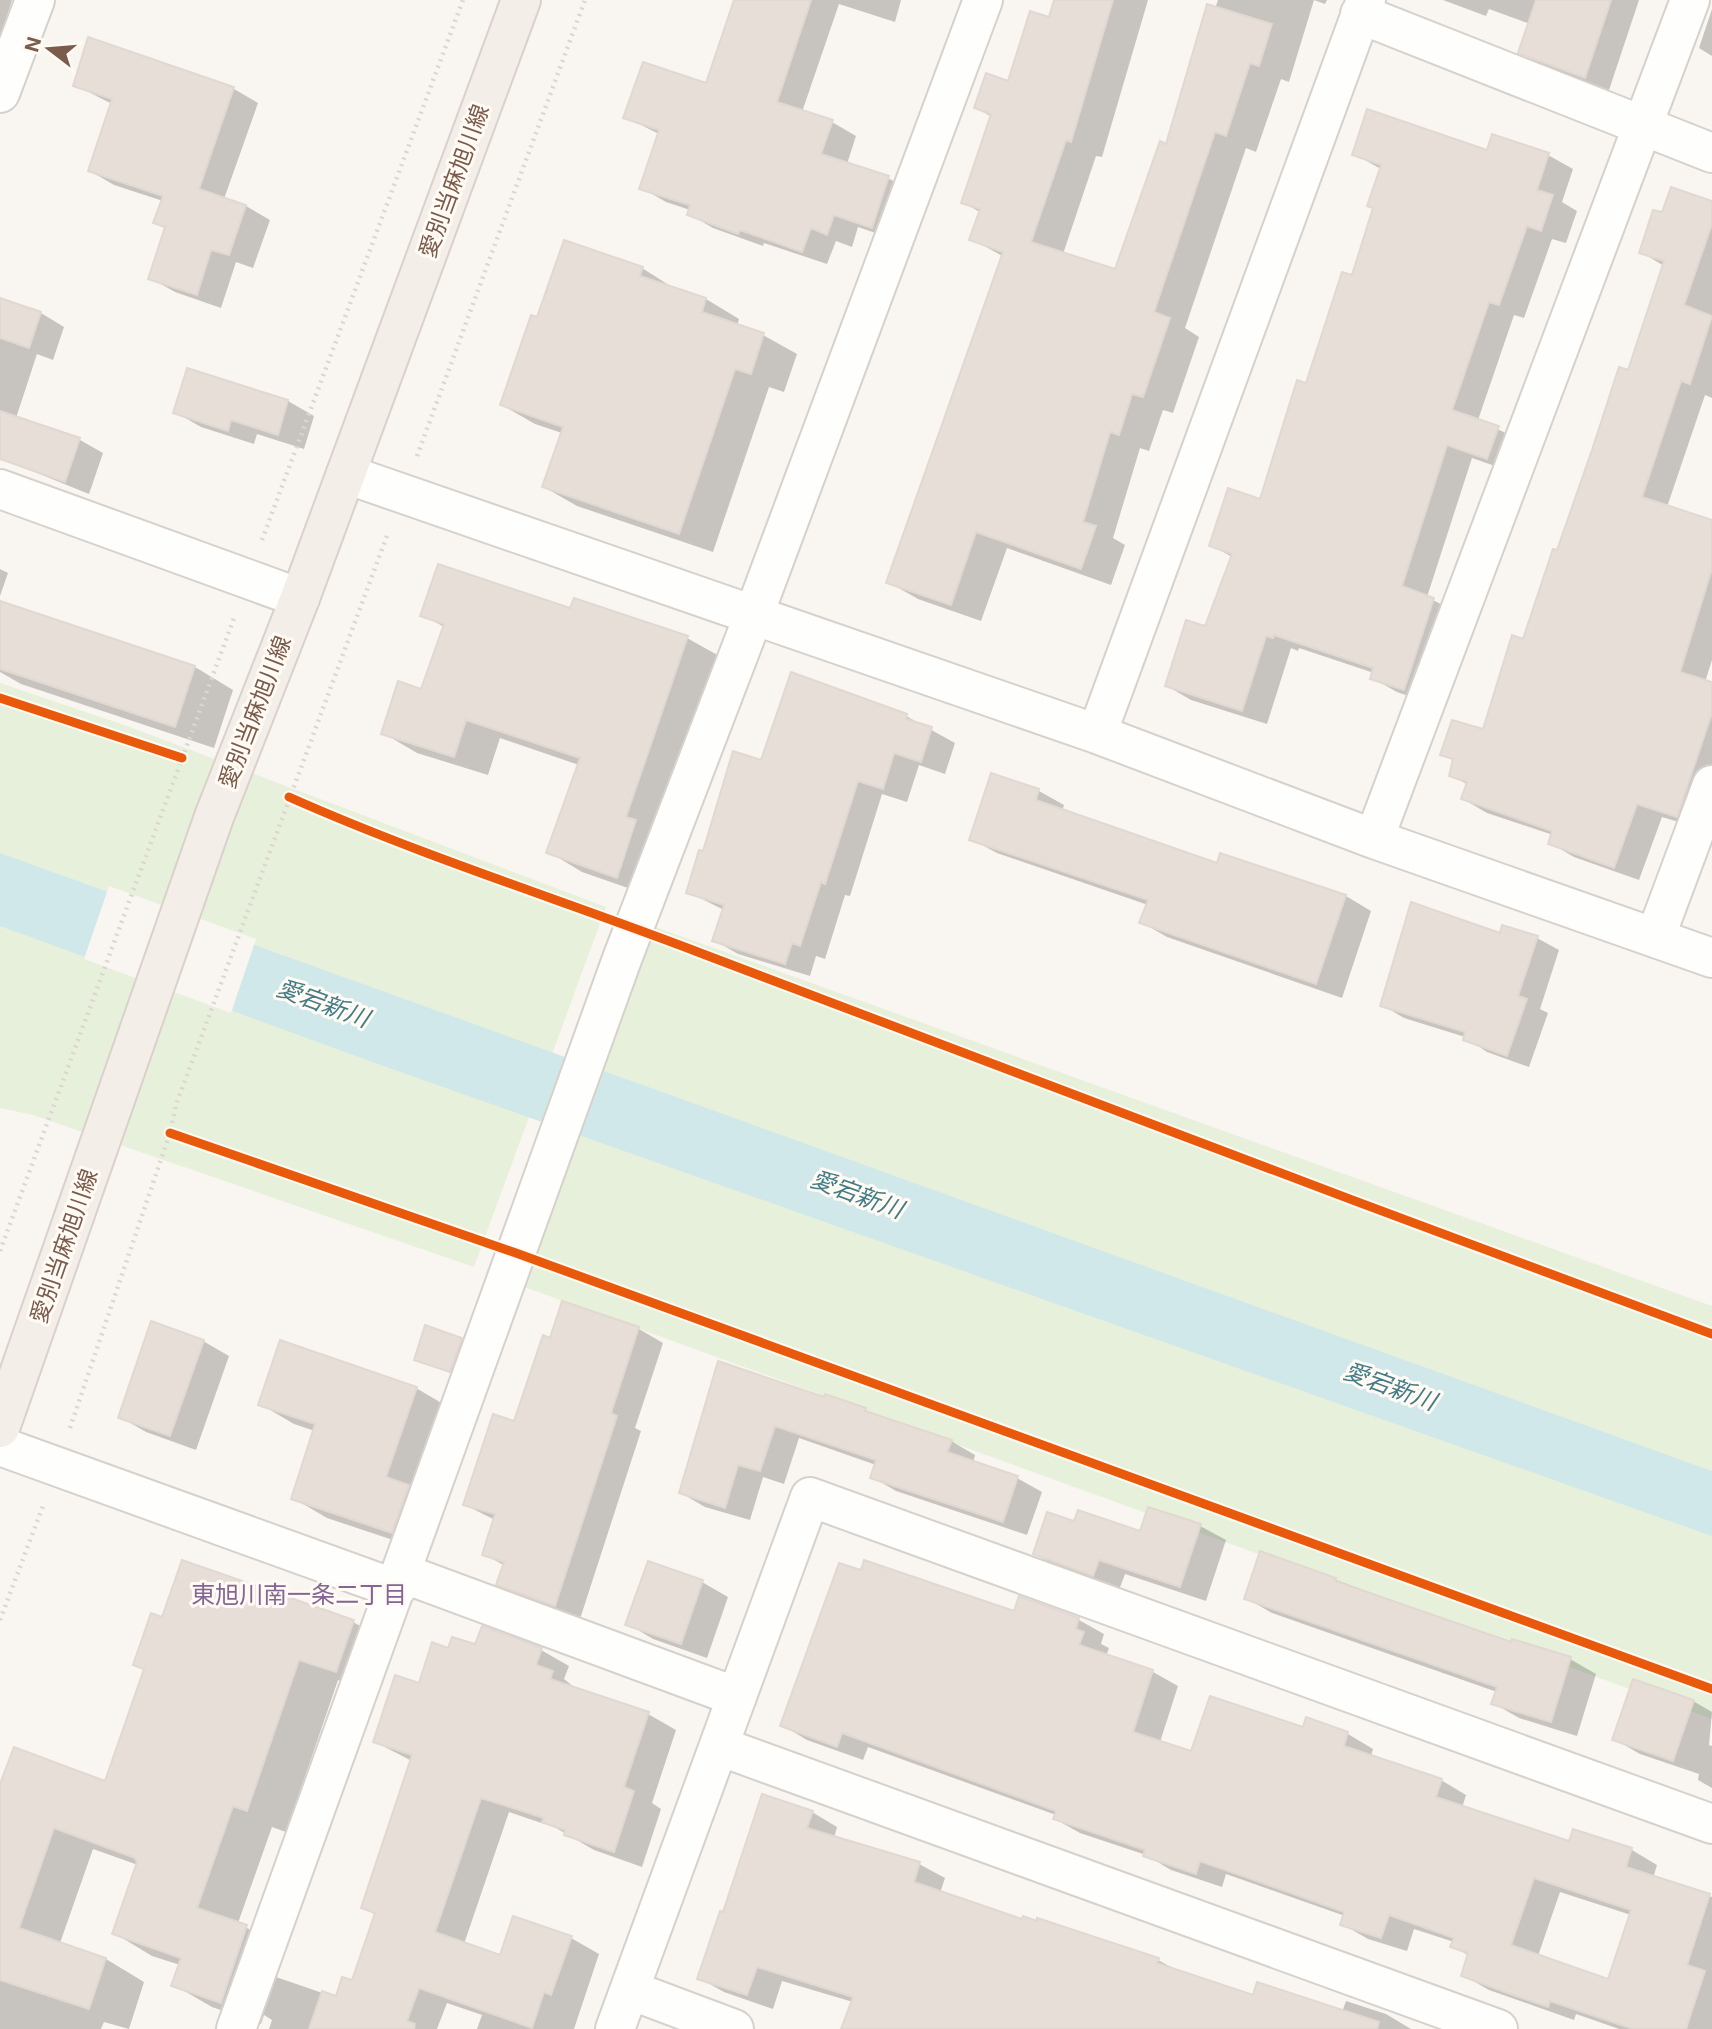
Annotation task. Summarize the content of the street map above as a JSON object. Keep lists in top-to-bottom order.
{
  "streets": {
    "main road": ["愛別当麻旭川線"]
  },
  "districts": ["東旭川南一条二丁目"],
  "water": ["愛宕新川"],
  "north": "left"
}
